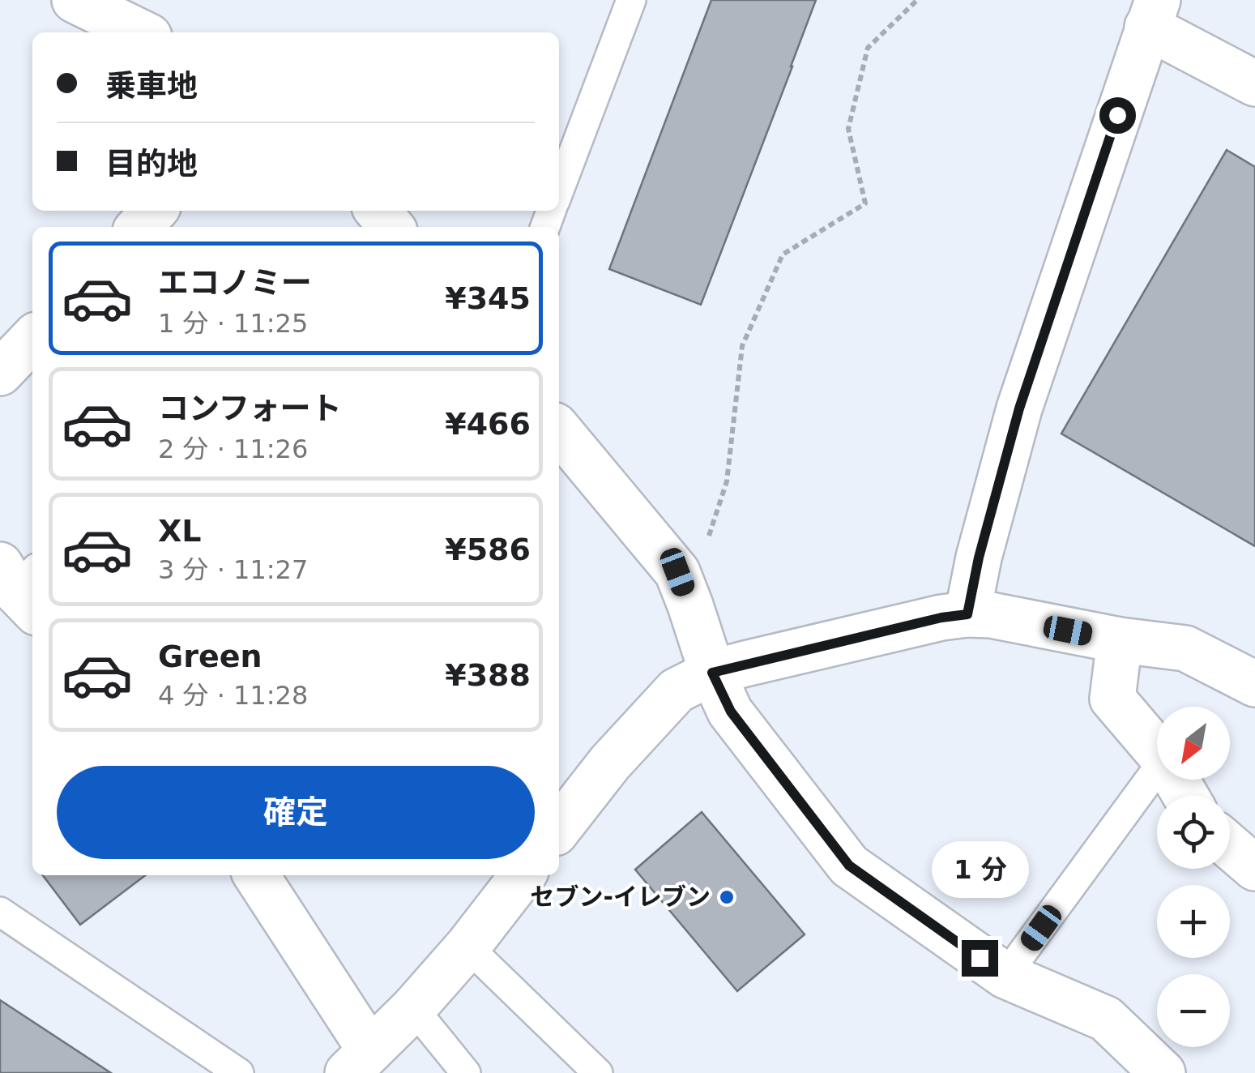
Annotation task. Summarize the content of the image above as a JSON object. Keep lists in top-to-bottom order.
{
  "places": ["セブン-イレブン"],
  "north": "bottom left",
  "page": {
    "banner": ["乗車地", "目的地"],
    "list": [
      {
        "name": "エコノミー",
        "note": "1 分 · 11:25",
        "value": "¥345"
      },
      {
        "name": "コンフォート",
        "note": "2 分 · 11:26",
        "value": "¥466"
      },
      {
        "name": "XL",
        "note": "3 分 · 11:27",
        "value": "¥586"
      },
      {
        "name": "Green",
        "note": "4 分 · 11:28",
        "value": "¥388"
      }
    ],
    "map_buttons": ["+", "−"],
    "buttons": "確定",
    "bubble": "1 分"
  }
}
